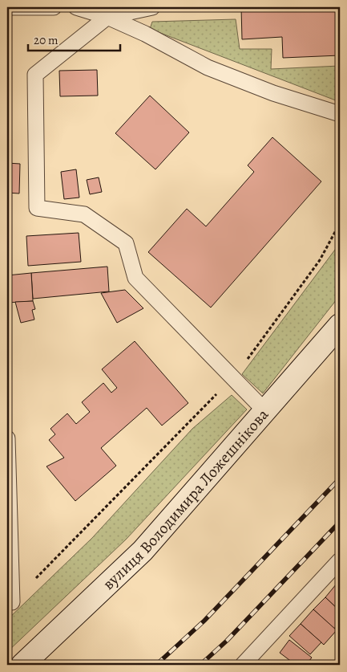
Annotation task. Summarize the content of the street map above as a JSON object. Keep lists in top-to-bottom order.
{
  "streets": {
    "street": ["вулиця Володимира Ложешнікова"]
  },
  "scale_bar": "20 m"
}
